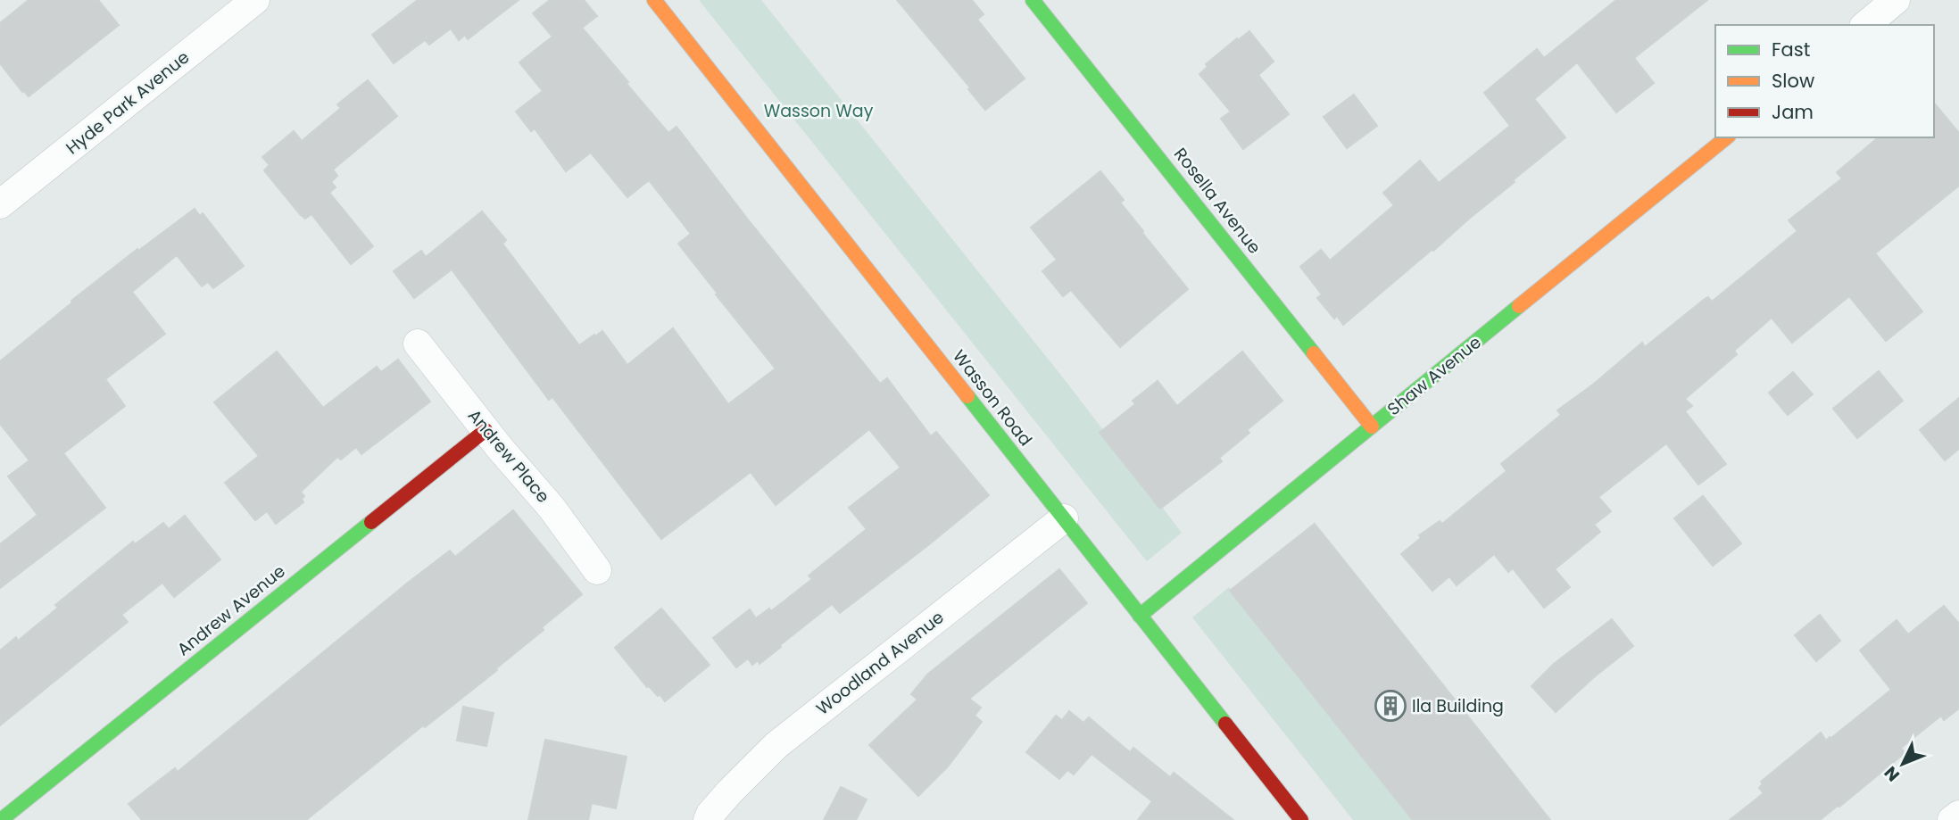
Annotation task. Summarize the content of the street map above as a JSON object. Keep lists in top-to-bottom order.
{
  "streets": {
    "street": [
      "Hyde Park Avenue",
      "Rosella Avenue",
      "Shaw Avenue",
      "Wasson Road",
      "Andrew Place",
      "Andrew Avenue",
      "Woodland Avenue"
    ]
  },
  "crossings": [
    ["Rosella Avenue", "Shaw Avenue"],
    ["Shaw Avenue", "Wasson Road"],
    ["Wasson Road", "Woodland Avenue"],
    ["Andrew Place", "Andrew Avenue"]
  ],
  "parks": ["Wasson Way"],
  "places": {
    "building": ["Ila Building"]
  },
  "legend": ["Fast", "Slow", "Jam"],
  "north": "bottom left"
}
